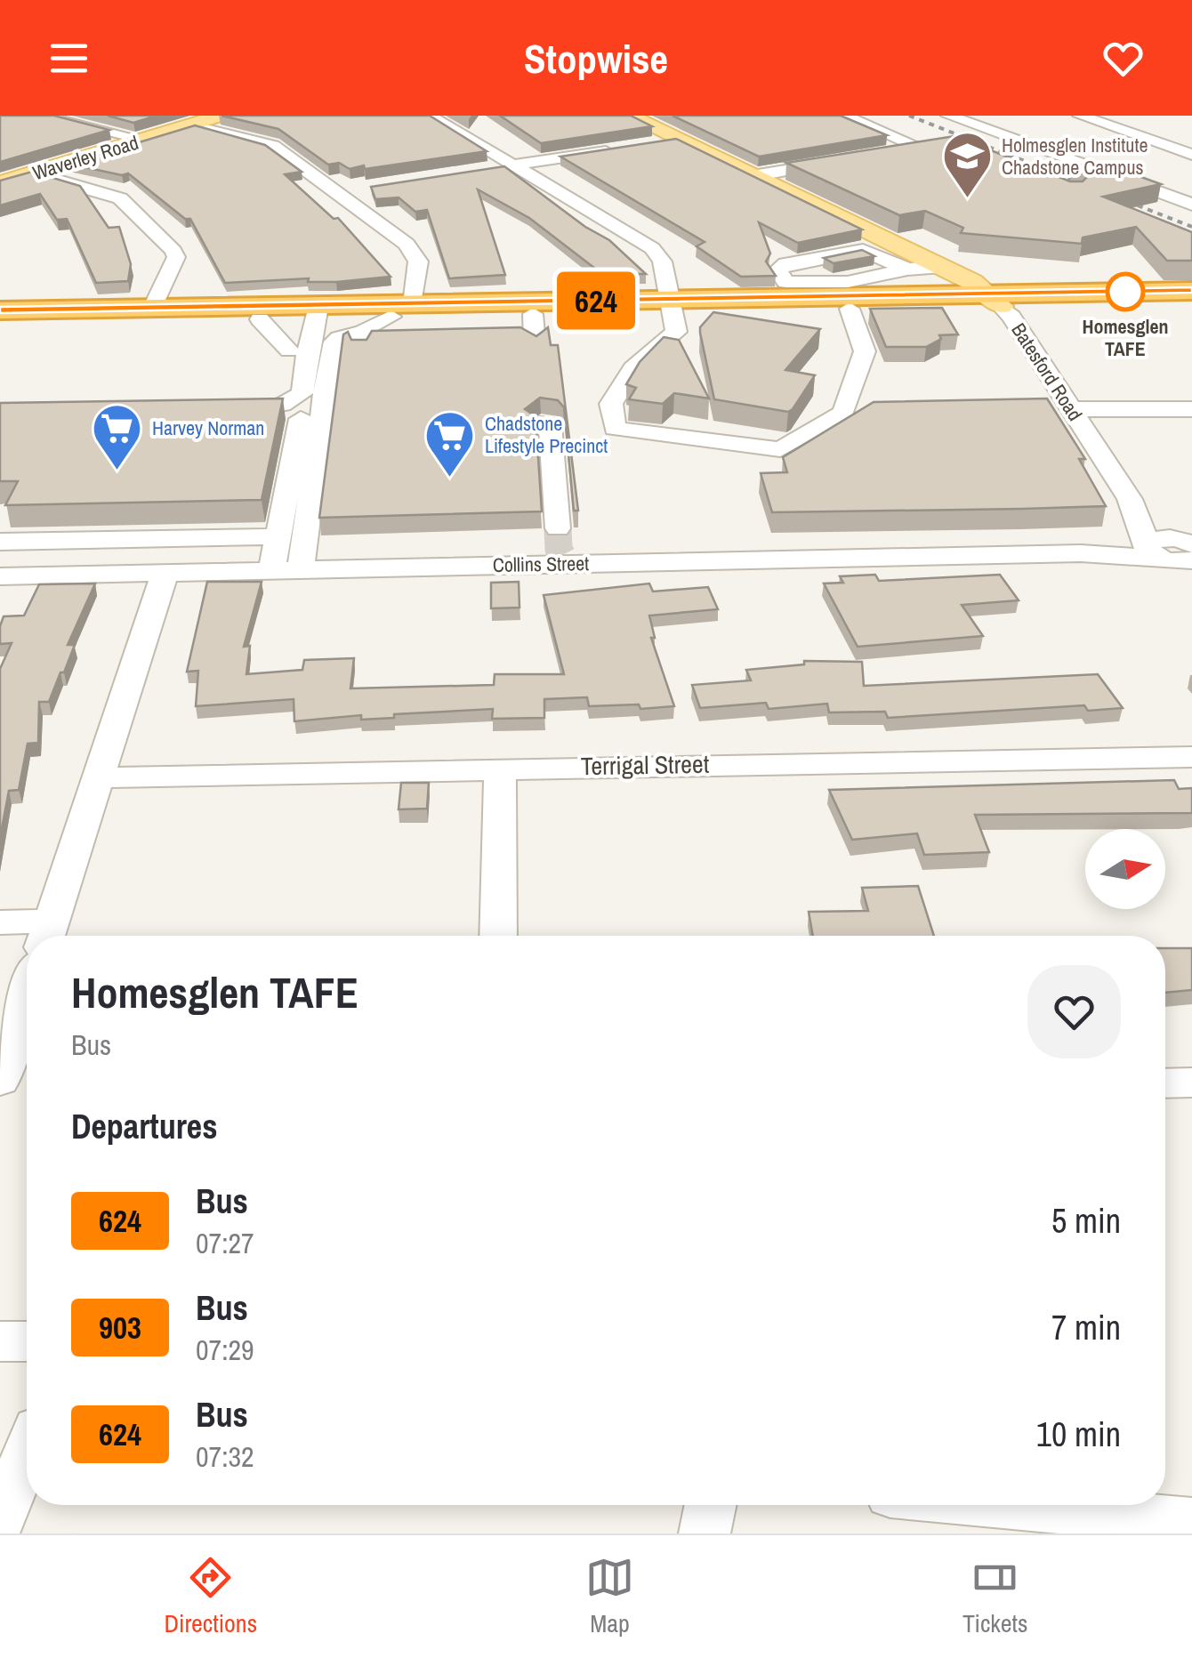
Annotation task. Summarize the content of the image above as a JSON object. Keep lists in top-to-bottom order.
{
  "streets": {
    "main road": ["Waverley Road", "Batesford Road"],
    "street": ["Collins Street", "Terrigal Street"]
  },
  "crossings": [
    ["Batesford Road", "Collins Street"]
  ],
  "places": {
    "school or university": ["Holmesglen Institute Chadstone Campus"],
    "other": ["Homesglen TAFE"],
    "supermarket": ["Harvey Norman", "Chadstone Lifestyle Precinct"]
  },
  "lines": ["bus line 624"],
  "north": "right",
  "page": {
    "header": "Stopwise",
    "on_map": "624",
    "heading": [
      ["Homesglen TAFE", "Bus"],
      "Departures"
    ],
    "list": [
      {
        "mark": "624",
        "name": "Bus",
        "note": "07:27",
        "value": "5 min"
      },
      {
        "mark": "903",
        "name": "Bus",
        "note": "07:29",
        "value": "7 min"
      },
      {
        "mark": "624",
        "name": "Bus",
        "note": "07:32",
        "value": "10 min"
      }
    ],
    "tabs": ["Directions", "Map", "Tickets"]
  }
}
